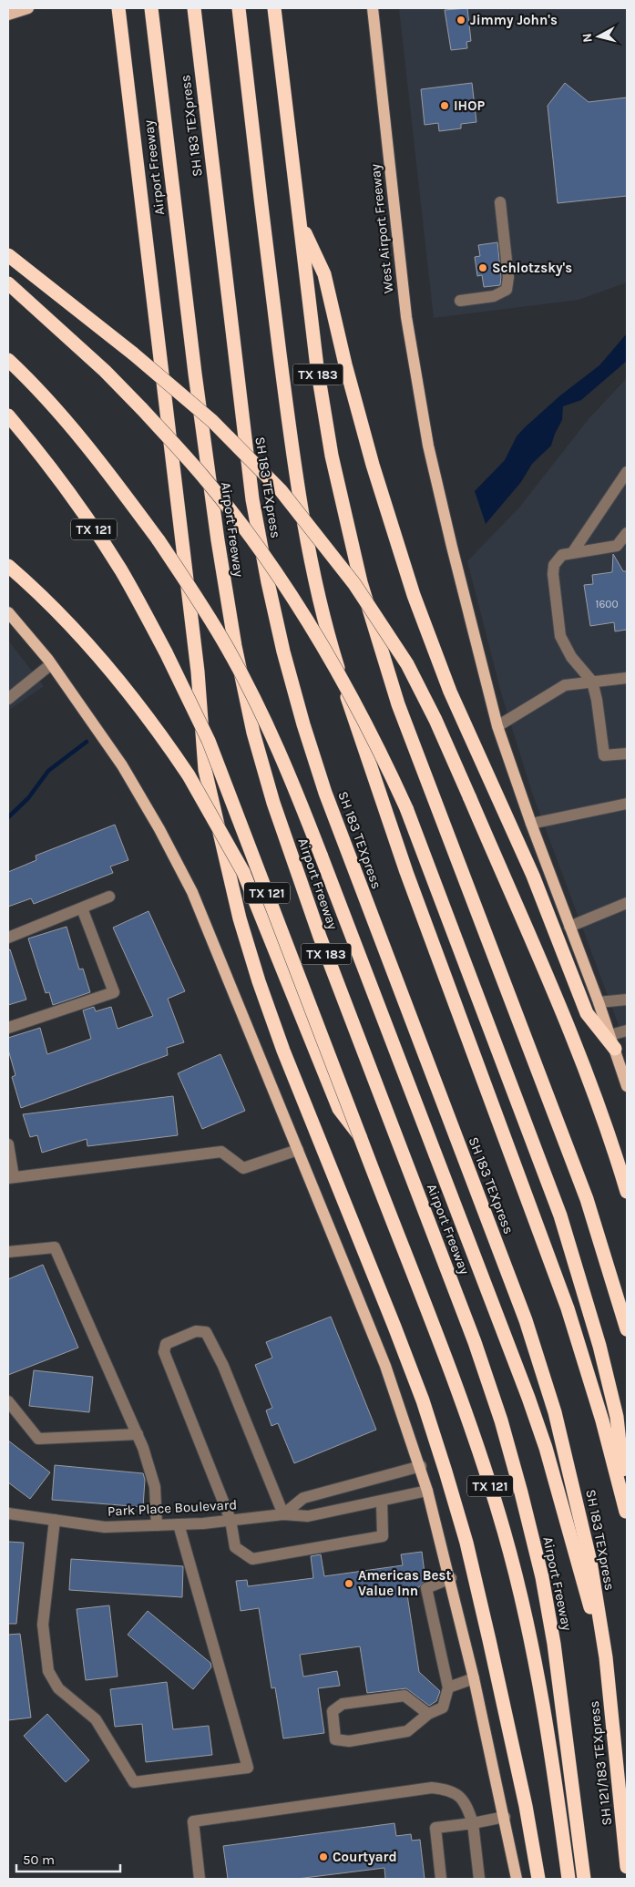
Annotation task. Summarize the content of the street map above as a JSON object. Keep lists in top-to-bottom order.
{
  "streets": {
    "highway": [
      "SH 183 TEXpress",
      "Airport Freeway",
      "TX 183",
      "TX 121",
      "SH 121/183 TEXpress"
    ],
    "main road": ["West Airport Freeway"],
    "street": ["Park Place Boulevard"]
  },
  "crossings": [
    ["SH 183 TEXpress", "SH 121/183 TEXpress"]
  ],
  "places": [
    "Jimmy John's",
    "IHOP",
    "Schlotzsky's",
    "Americas Best Value Inn",
    "Courtyard"
  ],
  "house_numbers": ["1600"],
  "scale_bar": "50 m",
  "north": "left"
}
